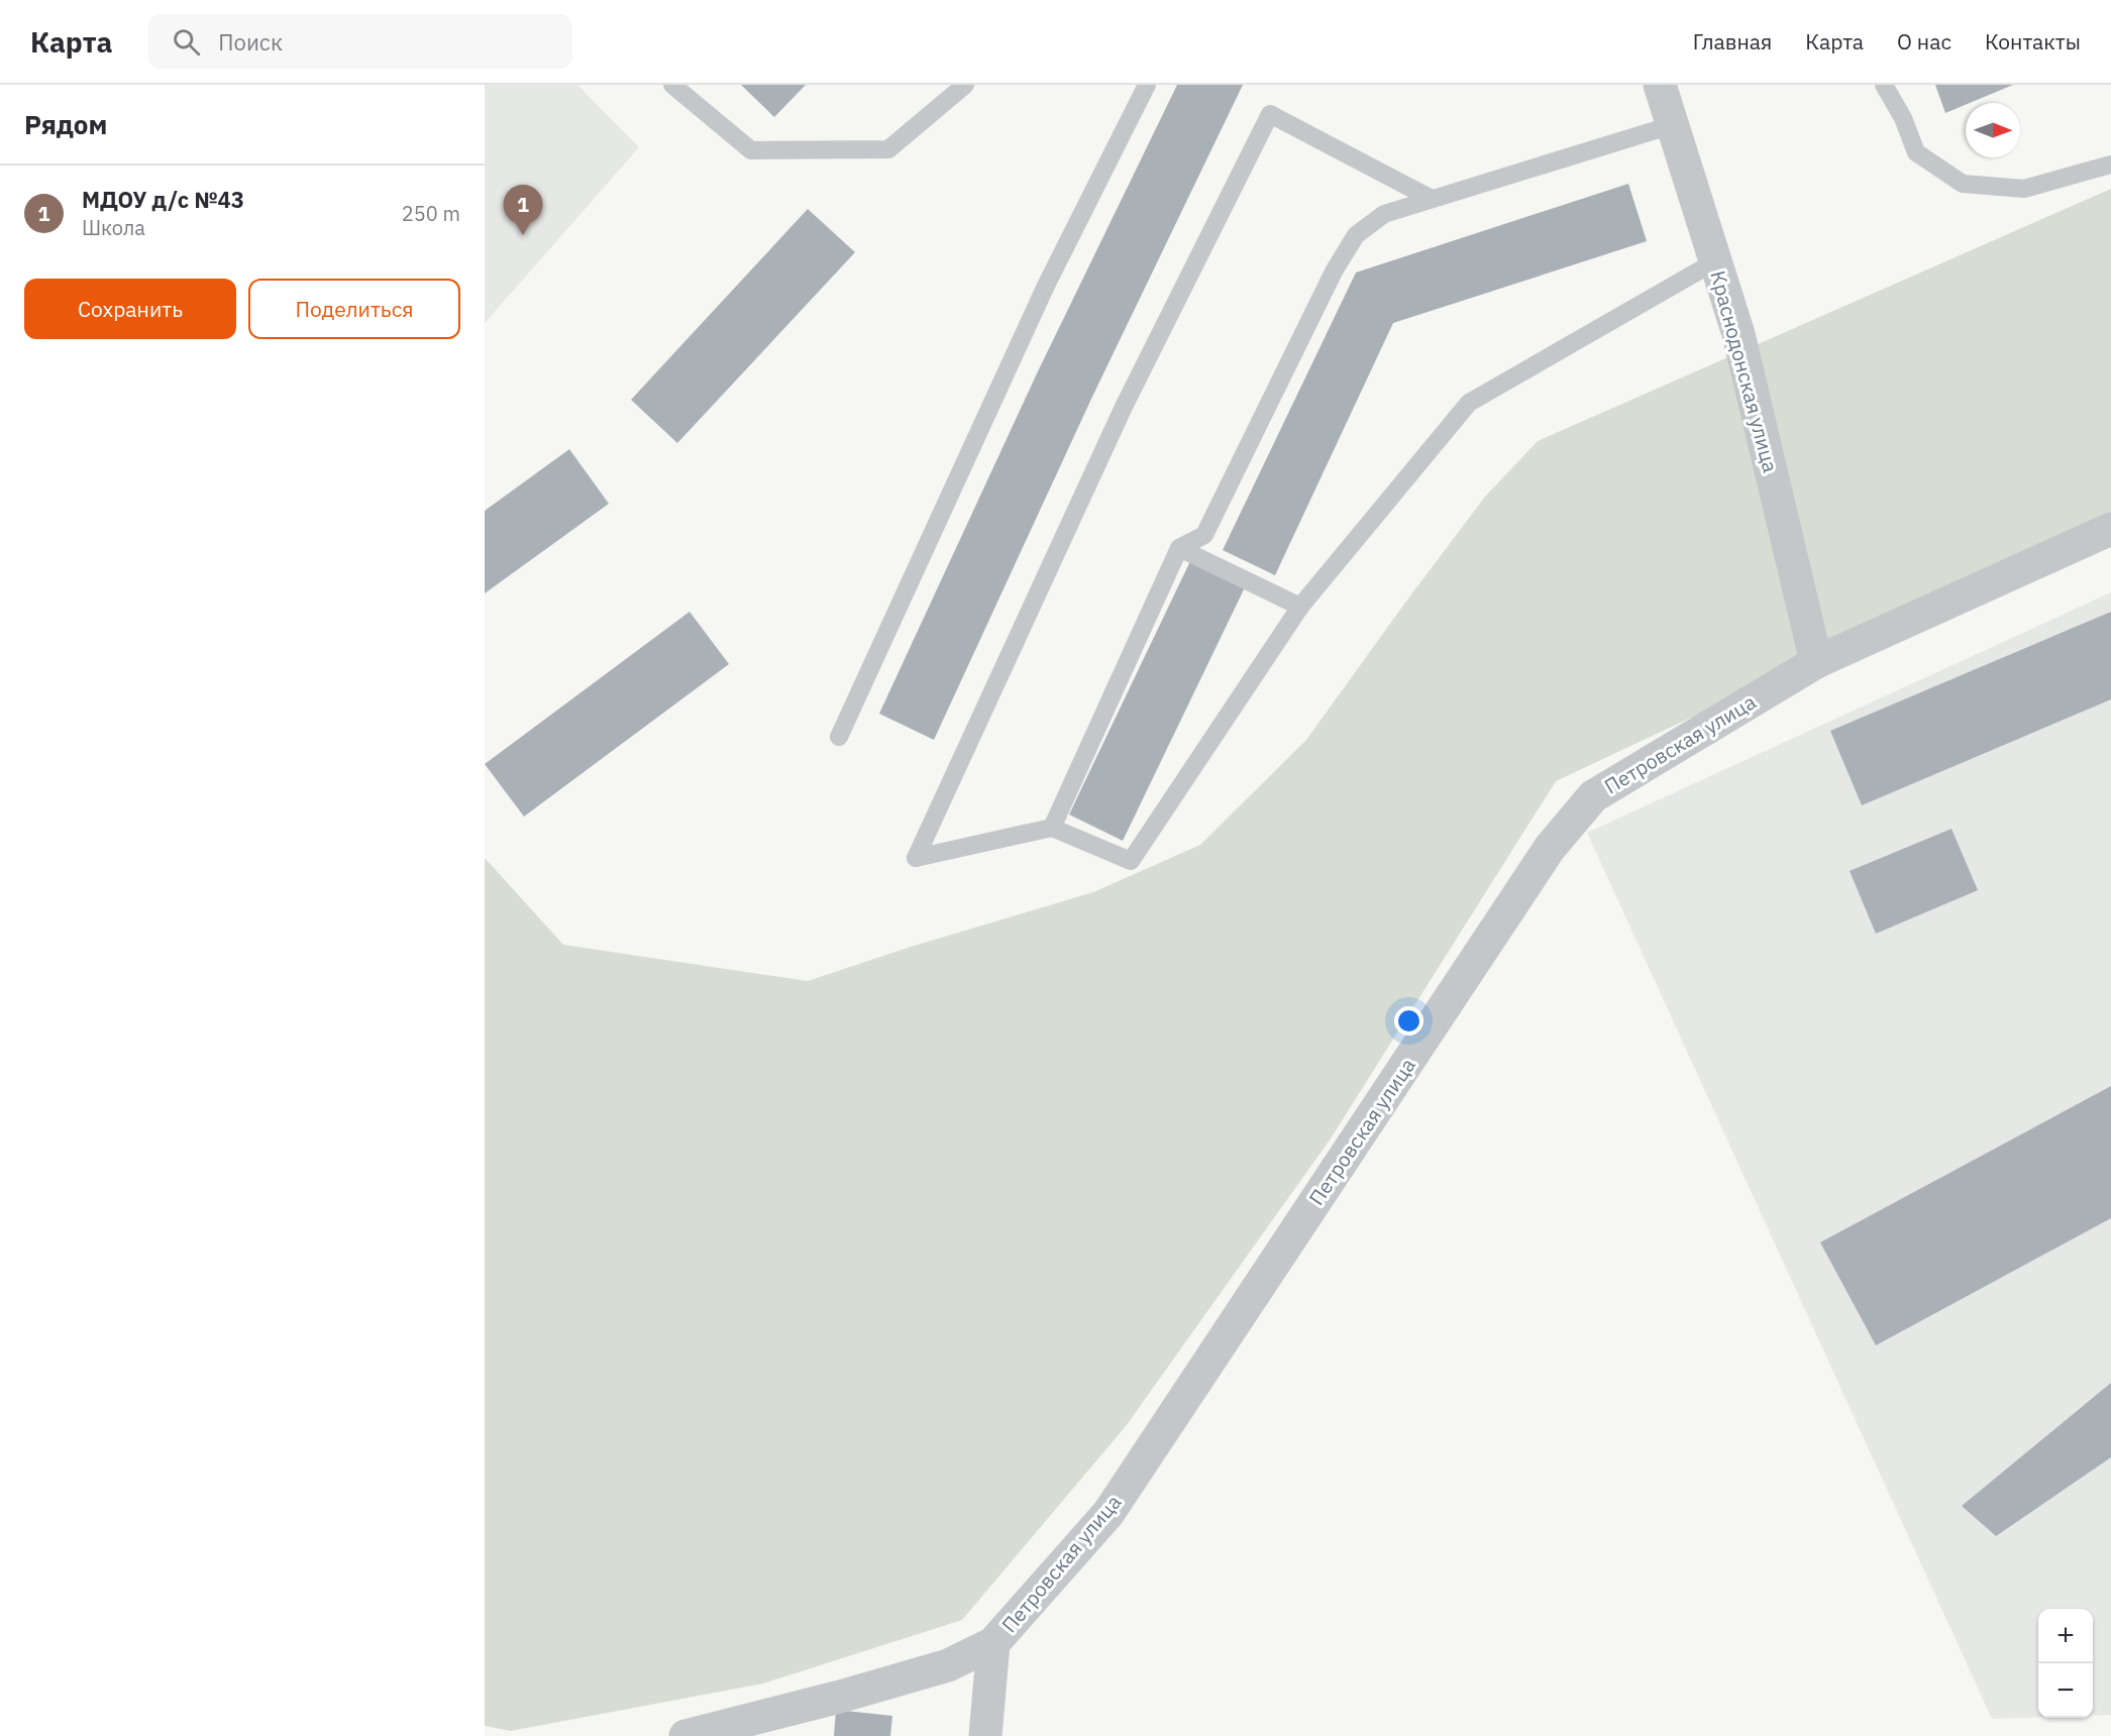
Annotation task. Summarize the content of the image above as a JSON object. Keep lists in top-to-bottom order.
{
  "streets": {
    "street": ["Краснодонская улица", "Петровская улица"]
  },
  "crossings": [
    ["Краснодонская улица", "Петровская улица"]
  ],
  "north": "right",
  "page": {
    "header": "Карта",
    "search": "Поиск",
    "nav": [
      "Главная",
      "Карта",
      "О нас",
      "Контакты"
    ],
    "heading": "Рядом",
    "list": [
      {
        "mark": "1",
        "name": "МДОУ д/с №43",
        "note": "Школа",
        "value": "250 m"
      }
    ],
    "pins": "1",
    "buttons": ["Сохранить", "Поделиться"],
    "map_buttons": ["+", "−"]
  }
}
